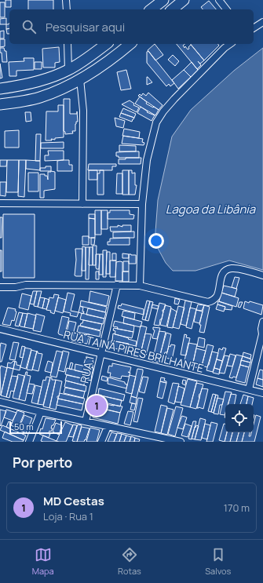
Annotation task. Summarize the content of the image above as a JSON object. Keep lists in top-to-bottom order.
{
  "streets": {
    "street": ["RUA TAINÁ PIRES BRILHANTE", "RUA 1"]
  },
  "crossings": [
    ["RUA TAINÁ PIRES BRILHANTE", "RUA 1"]
  ],
  "water": ["Lagoa da Libânia"],
  "scale_bar": "50 m",
  "page": {
    "search": "Pesquisar aqui",
    "pins": "1",
    "scale": "50 m",
    "heading": "Por perto",
    "list": [
      {
        "mark": "1",
        "name": "MD Cestas",
        "note": "Loja · Rua 1",
        "value": "170 m"
      }
    ],
    "nav": ["Mapa", "Rotas", "Salvos"]
  }
}
